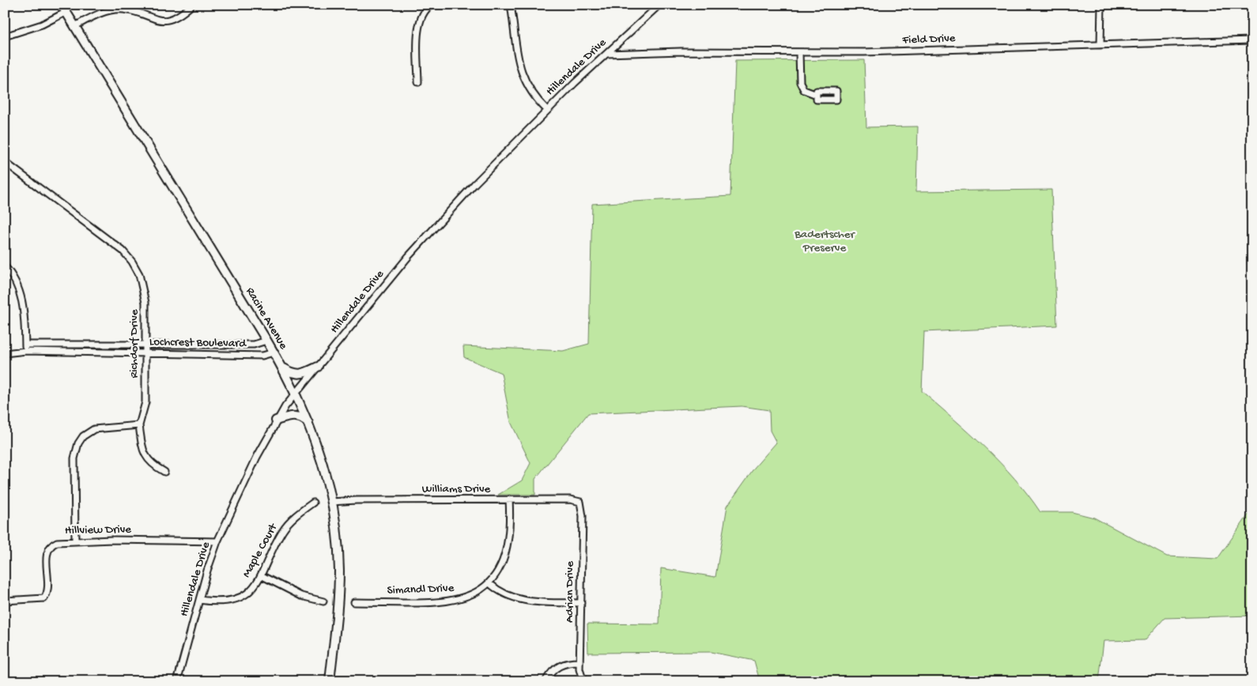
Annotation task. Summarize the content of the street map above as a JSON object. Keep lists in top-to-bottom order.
{
  "streets": {
    "main road": ["Racine Avenue"],
    "street": [
      "Field Drive",
      "Hillendale Drive",
      "Lochcrest Boulevard",
      "Richdorf Drive",
      "Williams Drive",
      "Hillview Drive",
      "Maple Court",
      "Simandl Drive",
      "Adrian Drive"
    ]
  },
  "crossings": [
    ["Field Drive", "Hillendale Drive"],
    ["Hillendale Drive", "Racine Avenue"],
    ["Hillendale Drive", "Hillview Drive"],
    ["Hillendale Drive", "Maple Court"],
    ["Racine Avenue", "Lochcrest Boulevard"],
    ["Racine Avenue", "Williams Drive"],
    ["Lochcrest Boulevard", "Richdorf Drive"],
    ["Williams Drive", "Simandl Drive"],
    ["Williams Drive", "Adrian Drive"]
  ],
  "parks": ["Badertscher Preserve"]
}
